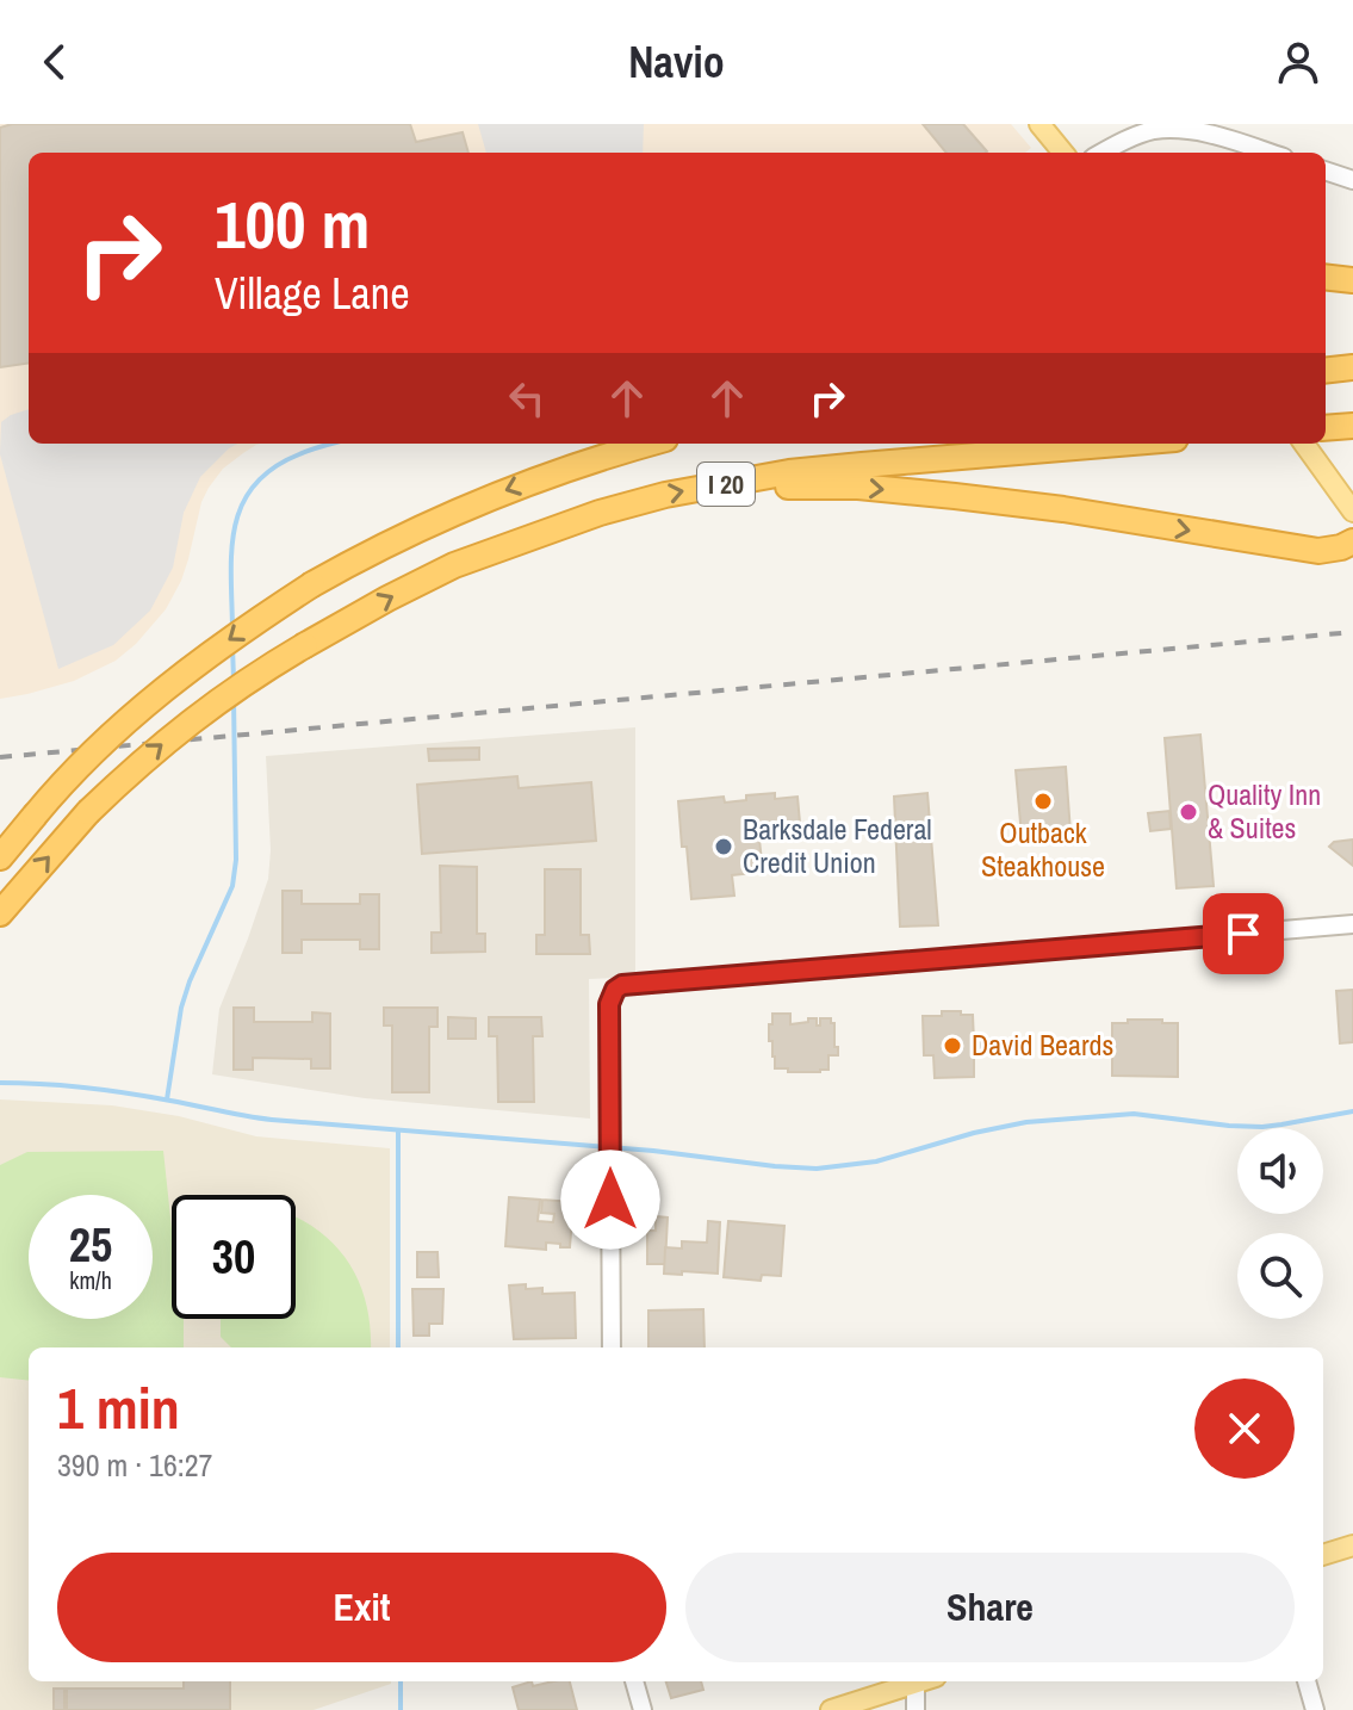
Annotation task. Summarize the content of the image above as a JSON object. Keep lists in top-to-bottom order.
{
  "streets": {
    "highway": ["I 20"]
  },
  "places": [
    "Outback Steakhouse",
    "Quality Inn & Suites",
    "Barksdale Federal Credit Union",
    "David Beards"
  ],
  "page": {
    "header": "Navio",
    "turn": ["100 m", "Village Lane"],
    "speed": "25 km/h",
    "limit": "30",
    "heading": ["1 min", "390 m · 16:27"],
    "buttons": ["Exit", "Share"]
  }
}
